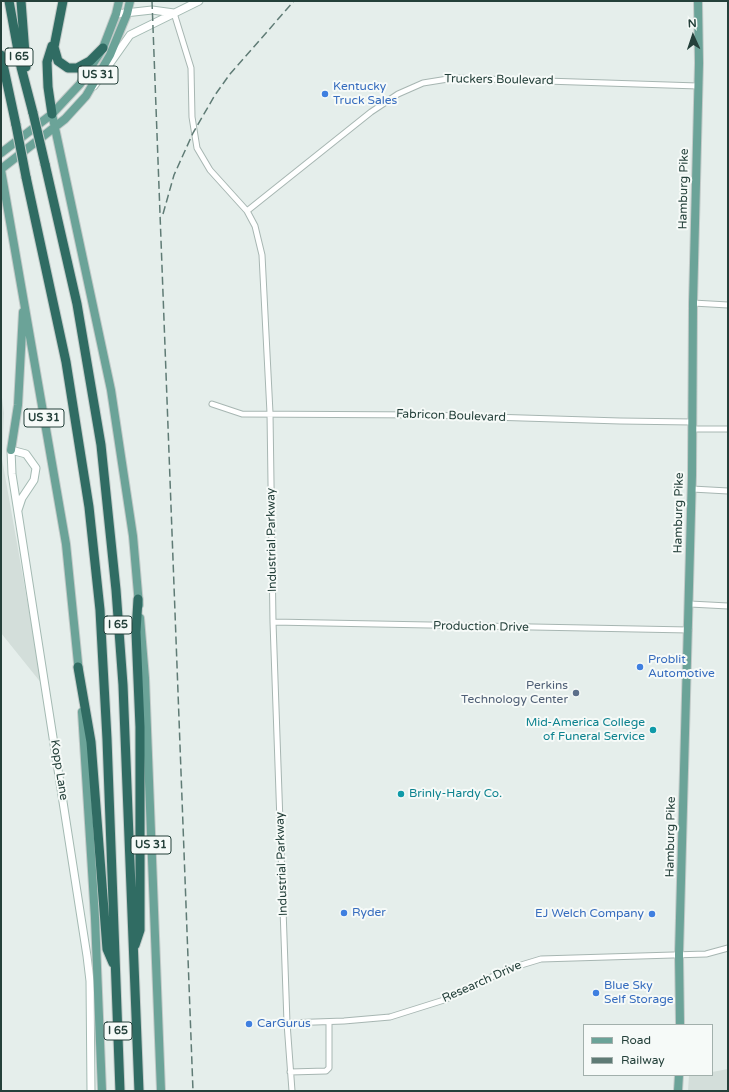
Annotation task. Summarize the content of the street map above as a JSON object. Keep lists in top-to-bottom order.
{
  "streets": {
    "highway": ["I 65"],
    "main road": ["US 31", "Hamburg Pike"],
    "street": [
      "Truckers Boulevard",
      "Fabricon Boulevard",
      "Industrial Parkway",
      "Production Drive",
      "Kopp Lane",
      "Research Drive"
    ]
  },
  "crossings": [
    ["Truckers Boulevard", "Hamburg Pike"],
    ["Truckers Boulevard", "Industrial Parkway"],
    ["Hamburg Pike", "Fabricon Boulevard"],
    ["Hamburg Pike", "Production Drive"],
    ["Hamburg Pike", "Research Drive"],
    ["Fabricon Boulevard", "Industrial Parkway"],
    ["Industrial Parkway", "Production Drive"],
    ["Industrial Parkway", "Research Drive"]
  ],
  "places": [
    "Kentucky Truck Sales",
    "Problit Automotive",
    "Perkins Technology Center",
    "Mid-America College of Funeral Service",
    "Brinly-Hardy Co.",
    "Ryder",
    "EJ Welch Company",
    "Blue Sky Self Storage",
    "CarGurus"
  ],
  "legend": ["Road", "Railway"],
  "north": "top"
}
